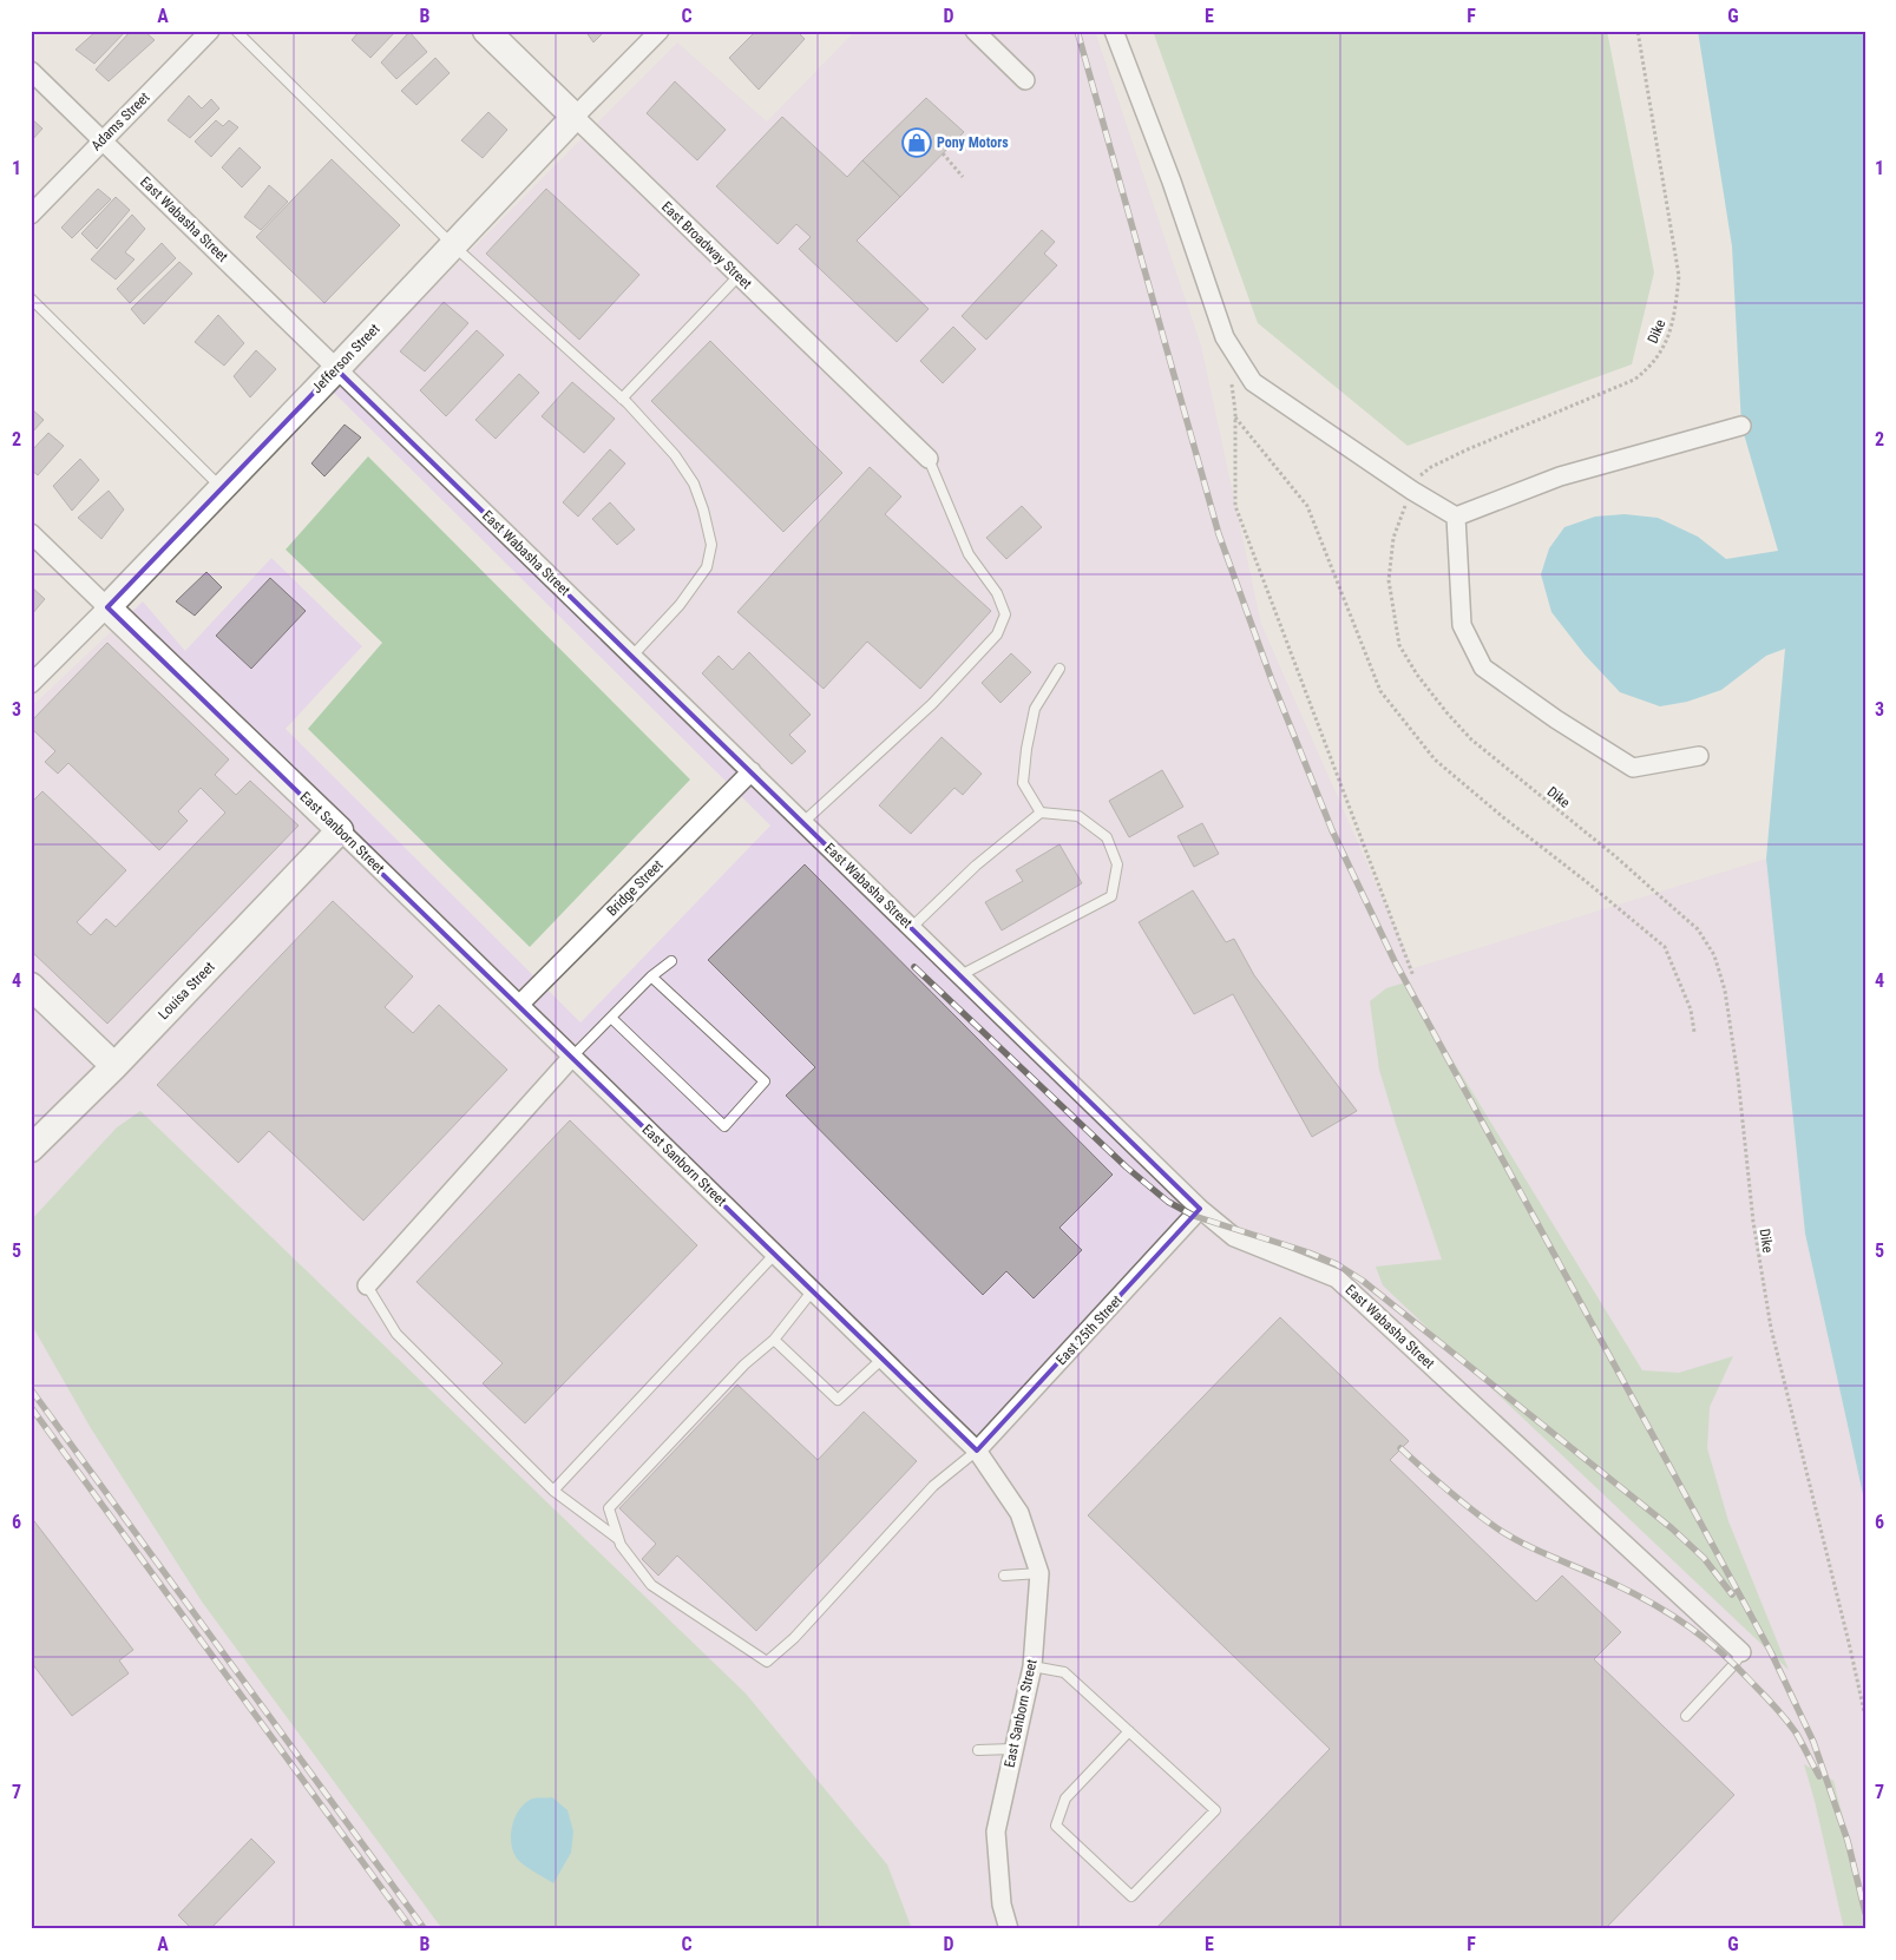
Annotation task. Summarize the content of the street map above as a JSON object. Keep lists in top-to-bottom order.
{
  "streets": {
    "street": [
      "Adams Street",
      "East Wabasha Street",
      "East Broadway Street",
      "Jefferson Street",
      "East Sanborn Street",
      "Bridge Street",
      "Louisa Street",
      "East 25th Street"
    ],
    "path": ["Dike"]
  },
  "crossings": [
    ["Adams Street", "East Wabasha Street"],
    ["East Wabasha Street", "Jefferson Street"],
    ["East Wabasha Street", "Bridge Street"],
    ["East Wabasha Street", "East 25th Street"],
    ["East Broadway Street", "Jefferson Street"],
    ["Jefferson Street", "East Sanborn Street"],
    ["East Sanborn Street", "Bridge Street"],
    ["East Sanborn Street", "Louisa Street"],
    ["East Sanborn Street", "East 25th Street"]
  ],
  "places": {
    "shop": ["Pony Motors"]
  },
  "grid": {
    "columns": [
      "A",
      "B",
      "C",
      "D",
      "E",
      "F",
      "G"
    ],
    "rows": [
      "1",
      "2",
      "3",
      "4",
      "5",
      "6",
      "7"
    ]
  }
}
